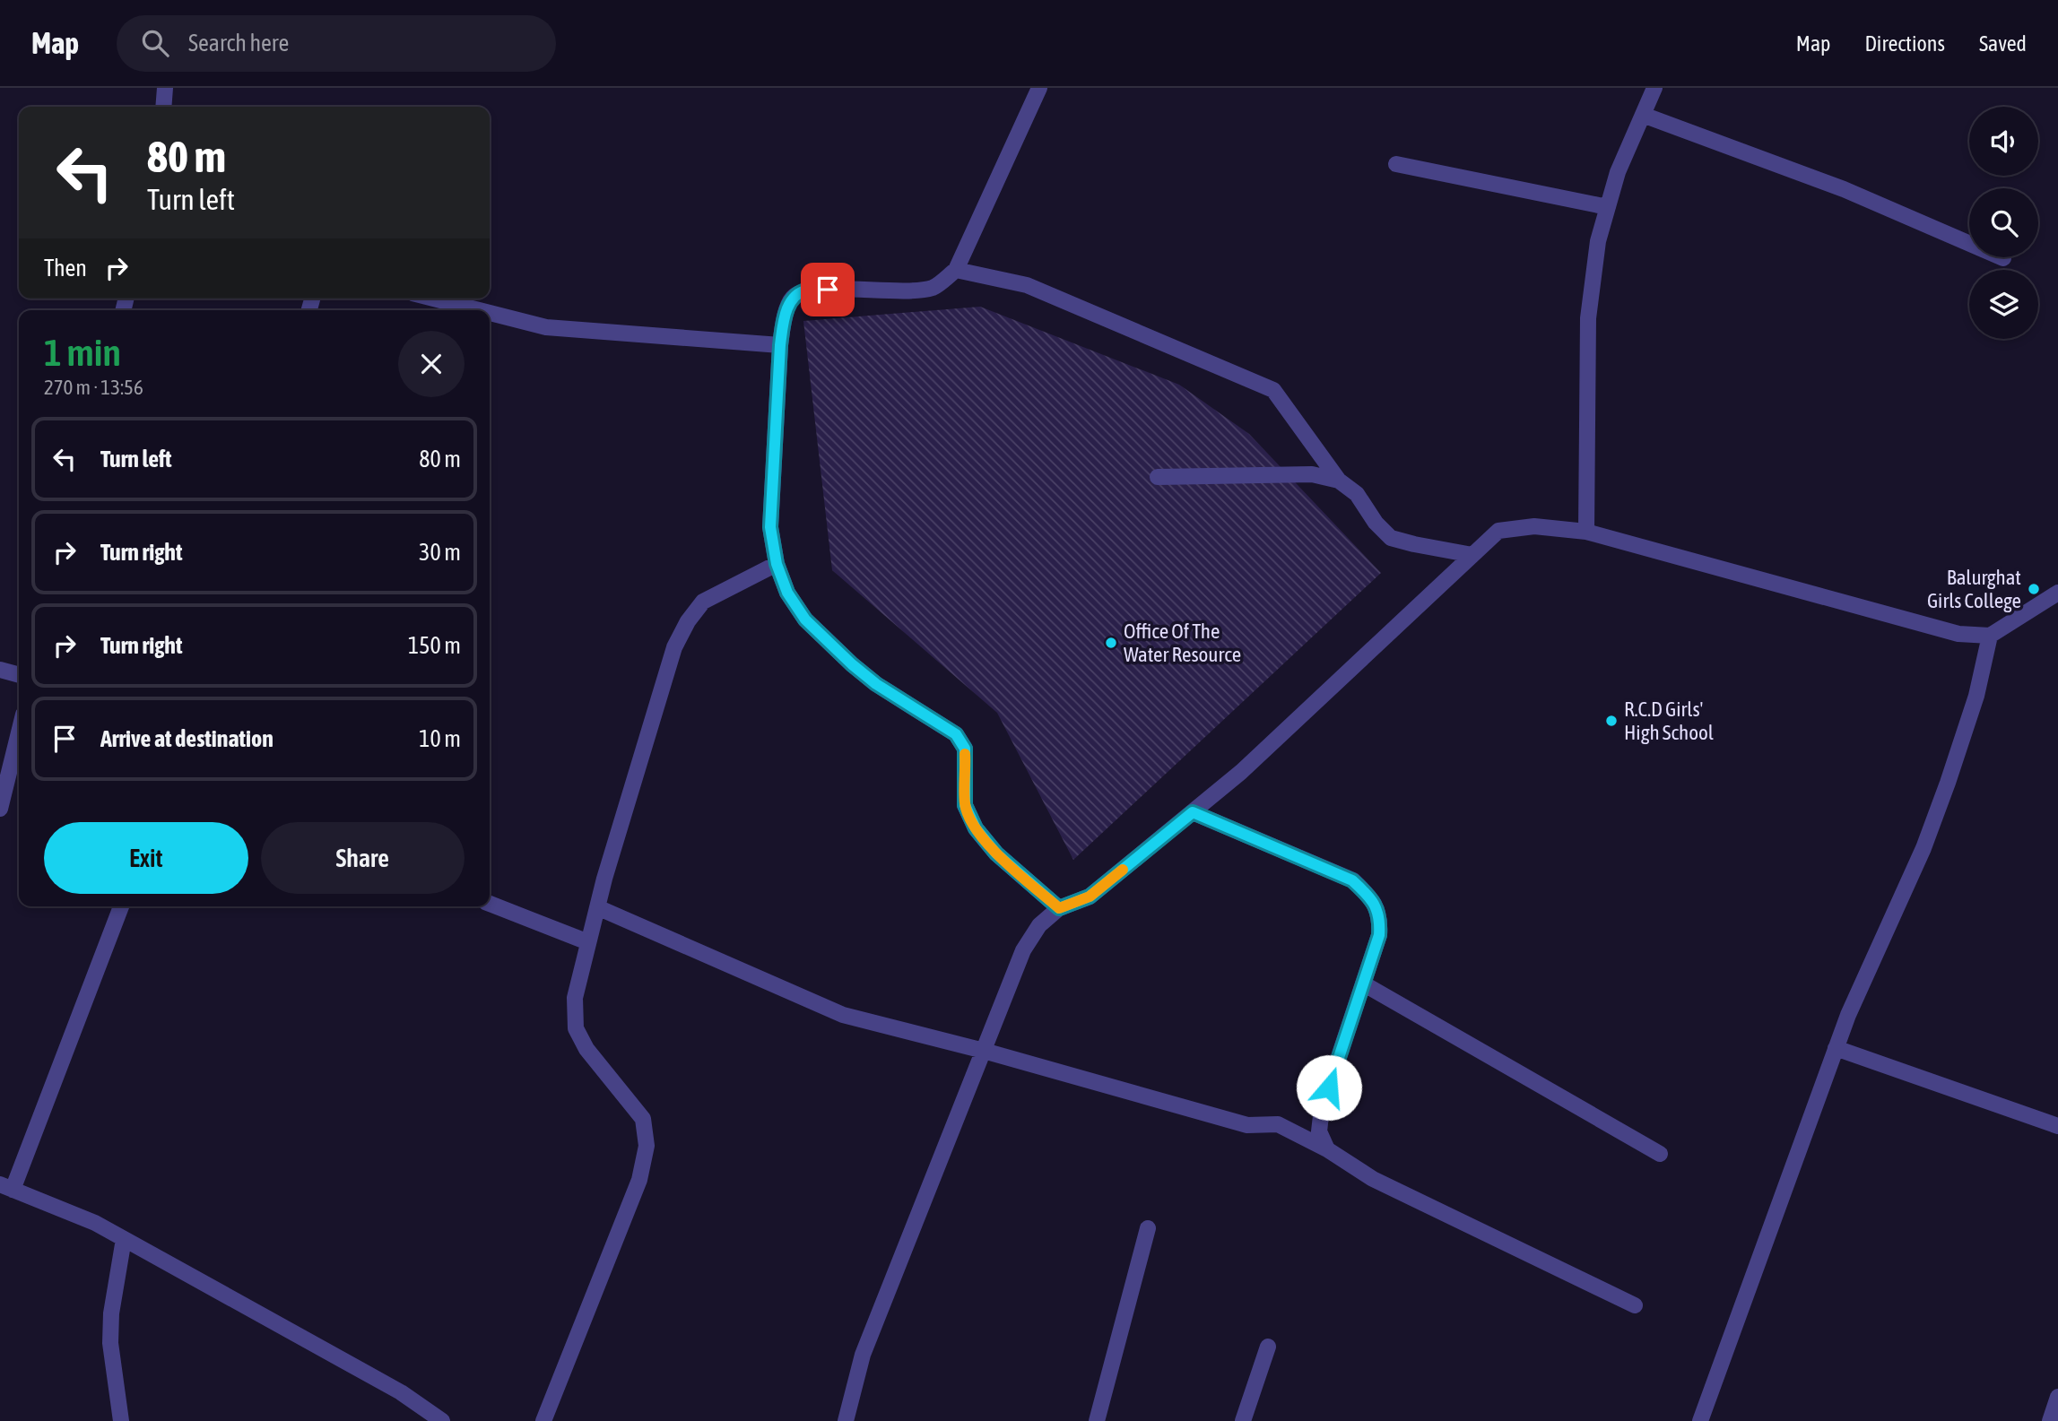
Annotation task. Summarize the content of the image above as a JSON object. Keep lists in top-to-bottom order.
{
  "places": ["Balurghat Girls College", "Office Of The Water Resource", "R.C.D Girls' High School"],
  "page": {
    "header": "Map",
    "search": "Search here",
    "nav": ["Map", "Directions", "Saved"],
    "turn": ["80 m", "Turn left"],
    "then": "Then",
    "heading": ["1 min", "270 m · 13:56"],
    "list": [
      {
        "name": "Turn left",
        "value": "80 m"
      },
      {
        "name": "Turn right",
        "value": "30 m"
      },
      {
        "name": "Turn right",
        "value": "150 m"
      },
      {
        "name": "Arrive at destination",
        "value": "10 m"
      }
    ],
    "buttons": ["Exit", "Share"]
  }
}
